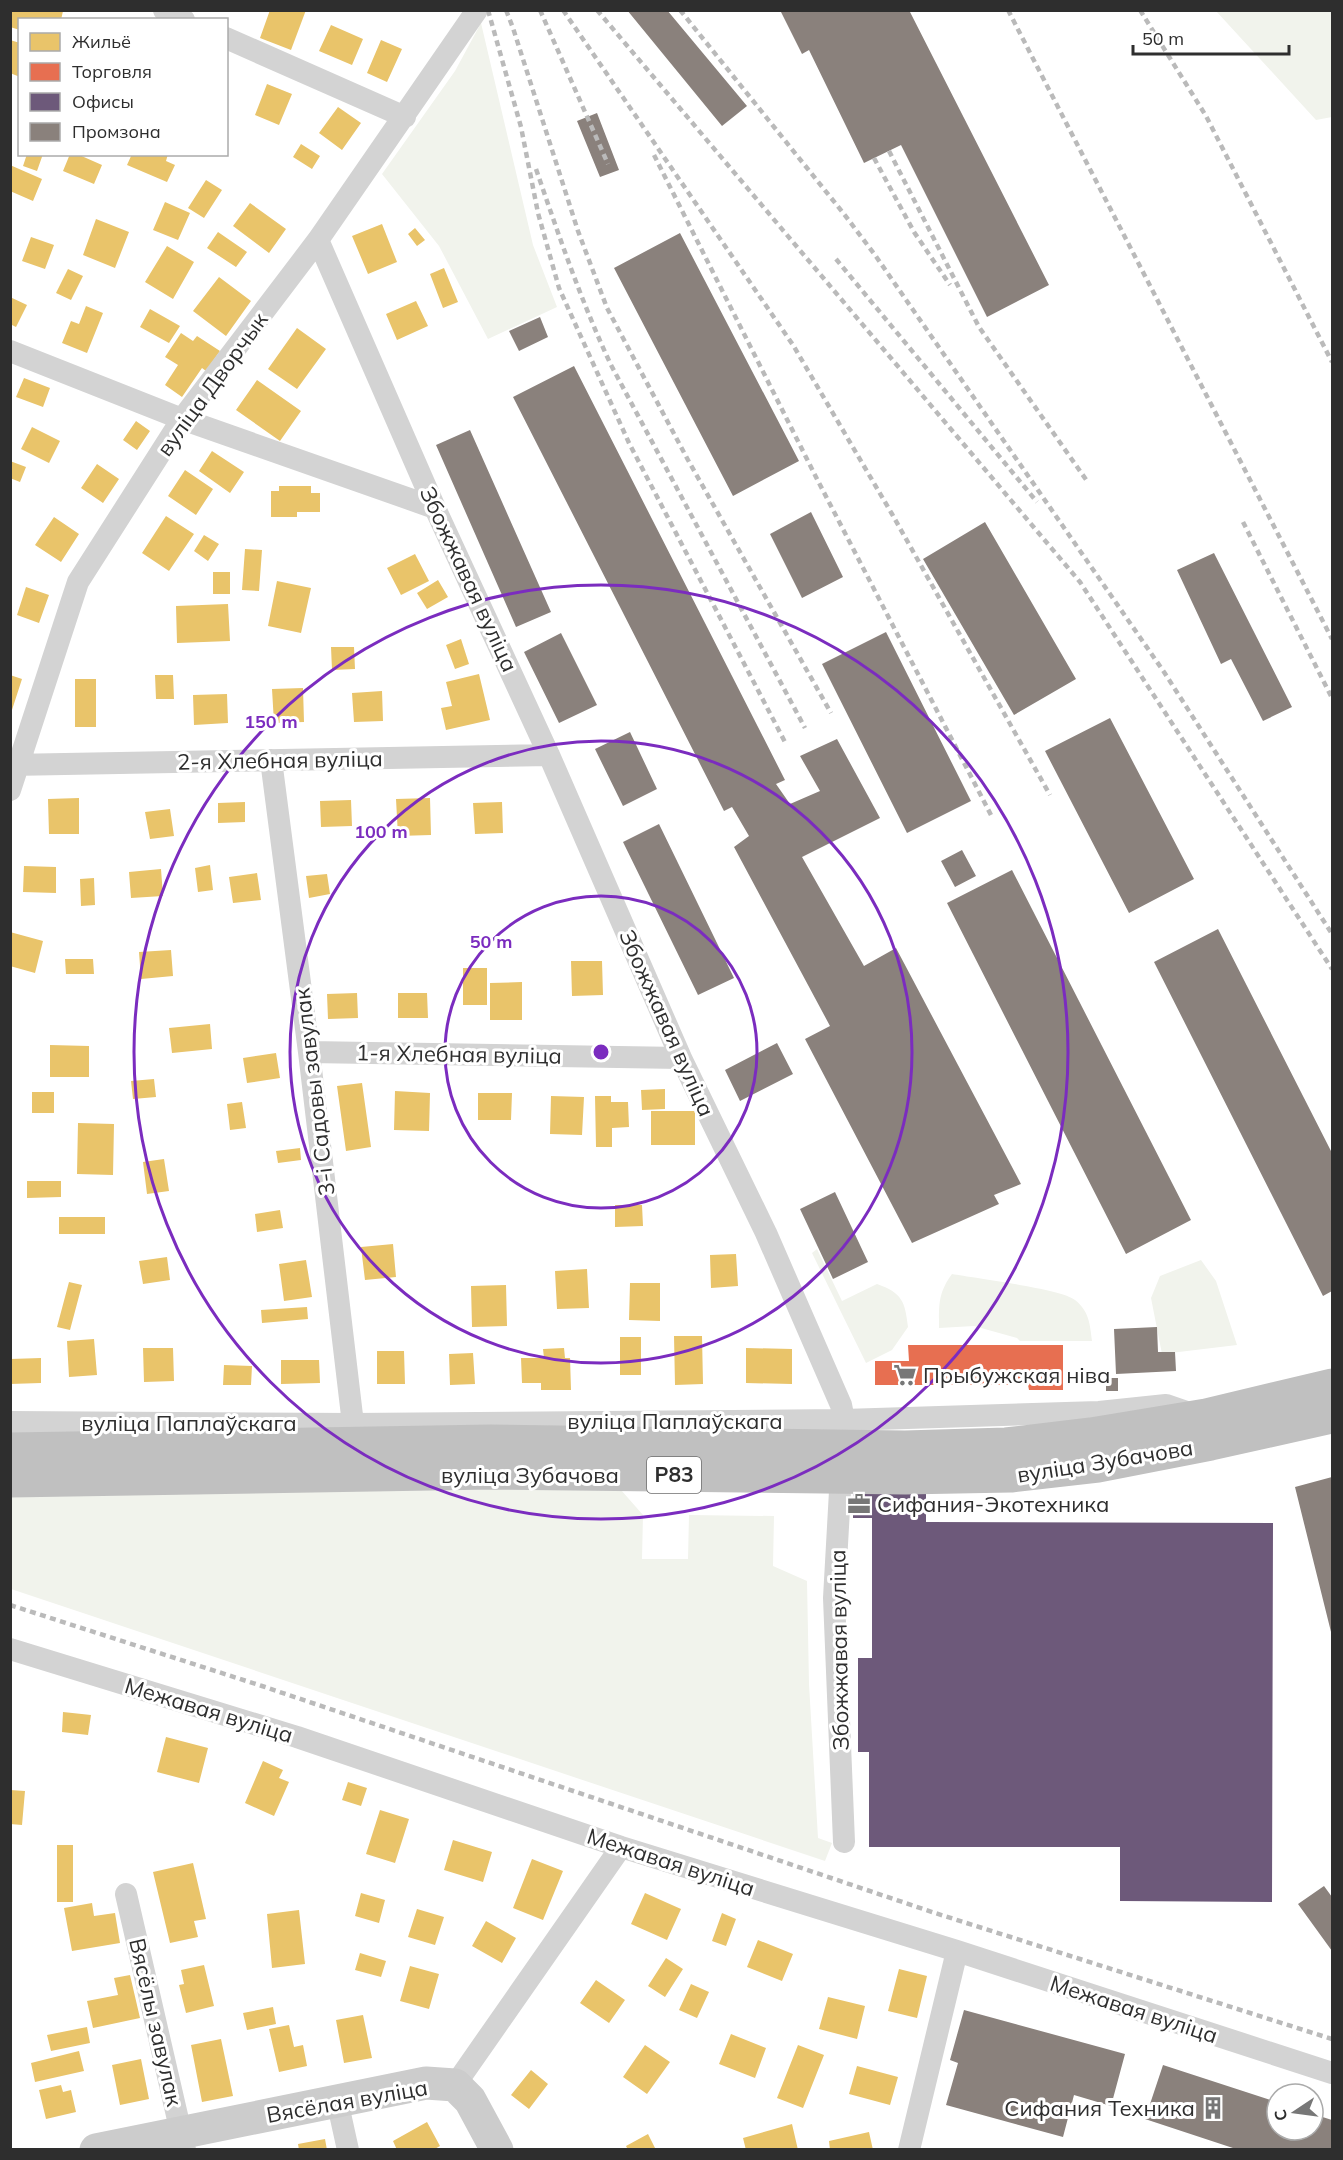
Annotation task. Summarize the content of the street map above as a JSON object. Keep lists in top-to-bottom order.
{
  "streets": {
    "highway": ["вуліца Зубачова", "Р83"],
    "street": [
      "вуліца Дворчык",
      "Збожжавая вуліца",
      "2-я Хлебная вуліца",
      "1-я Хлебная вуліца",
      "3-і Садовы завулак",
      "вуліца Паплаўскага",
      "Межавая вуліца",
      "Вясёлы завулак",
      "Вясёлая вуліца"
    ]
  },
  "crossings": [
    ["вуліца Дворчык", "Збожжавая вуліца"],
    ["вуліца Дворчык", "2-я Хлебная вуліца"],
    ["Збожжавая вуліца", "2-я Хлебная вуліца"],
    ["Збожжавая вуліца", "1-я Хлебная вуліца"],
    ["Збожжавая вуліца", "вуліца Паплаўскага"],
    ["2-я Хлебная вуліца", "3-і Садовы завулак"],
    ["1-я Хлебная вуліца", "3-і Садовы завулак"],
    ["3-і Садовы завулак", "вуліца Паплаўскага"],
    ["Межавая вуліца", "Вясёлая вуліца"],
    ["Вясёлы завулак", "Вясёлая вуліца"]
  ],
  "places": {
    "supermarket": ["Прыбужская ніва"],
    "office": ["Сифания-Экотехника"],
    "building": ["Сифания Техника"]
  },
  "legend": [
    "Жильё",
    "Торговля",
    "Офисы",
    "Промзона"
  ],
  "scale_bar": "50 m",
  "north": "left",
  "rings": ["150 m", "100 m", "50 m"]
}
